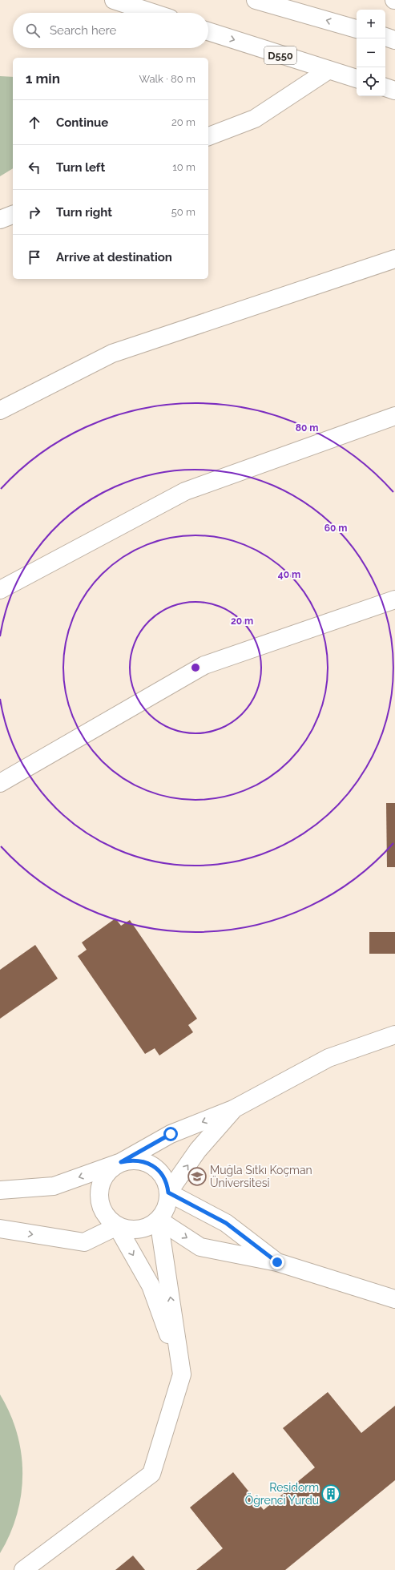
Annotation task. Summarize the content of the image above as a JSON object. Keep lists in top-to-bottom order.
{
  "streets": {
    "main road": ["D550"]
  },
  "places": {
    "school or university": ["Muğla Sıtkı Koçman Üniversitesi"],
    "building": ["Residorm Öğrenci Yurdu"]
  },
  "page": {
    "map_buttons": ["+", "−"],
    "search": "Search here",
    "heading": ["1 min", "Walk · 80 m"],
    "list": [
      ["Continue", "20 m"],
      ["Turn left", "10 m"],
      ["Turn right", "50 m"],
      "Arrive at destination"
    ]
  },
  "rings": [
    "80 m",
    "60 m",
    "40 m",
    "20 m"
  ]
}
